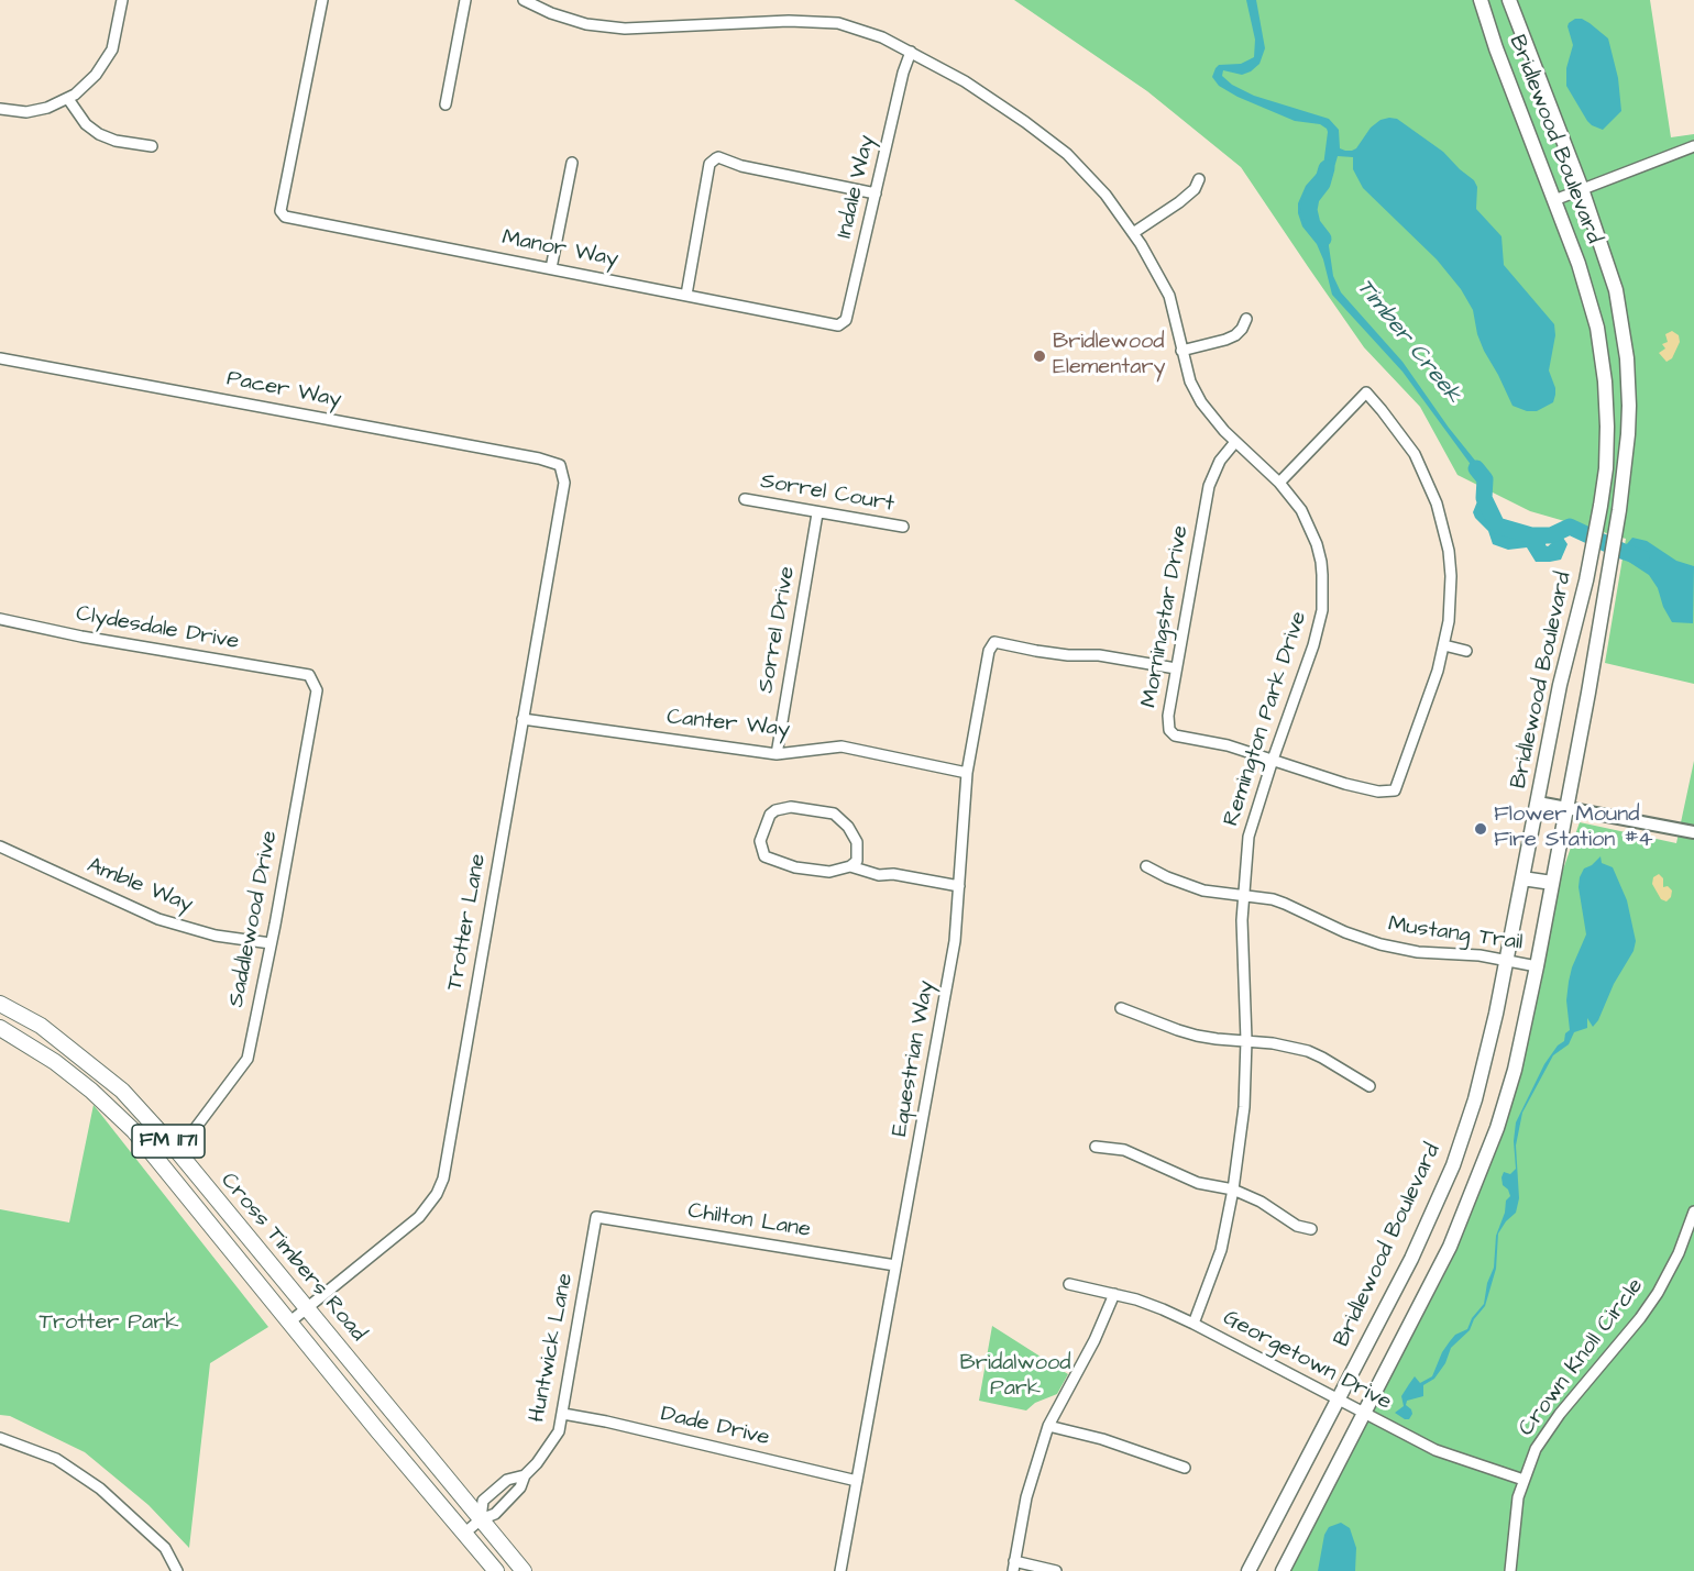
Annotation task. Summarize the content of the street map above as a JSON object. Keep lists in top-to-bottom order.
{
  "streets": {
    "main road": ["Bridlewood Boulevard", "FM 1171", "Cross Timbers Road"],
    "street": [
      "Indale Way",
      "Manor Way",
      "Pacer Way",
      "Sorrel Court",
      "Morningstar Drive",
      "Clydesdale Drive",
      "Sorrel Drive",
      "Remington Park Drive",
      "Canter Way",
      "Amble Way",
      "Saddlewood Drive",
      "Trotter Lane",
      "Mustang Trail",
      "Equestrian Way",
      "Chilton Lane",
      "Huntwick Lane",
      "Crown Knoll Circle",
      "Georgetown Drive",
      "Dade Drive"
    ]
  },
  "crossings": [
    ["Bridlewood Boulevard", "Mustang Trail"],
    ["Bridlewood Boulevard", "Georgetown Drive"],
    ["Indale Way", "Manor Way"],
    ["Indale Way", "Remington Park Drive"],
    ["Pacer Way", "Trotter Lane"],
    ["Sorrel Court", "Sorrel Drive"],
    ["Morningstar Drive", "Remington Park Drive"],
    ["Morningstar Drive", "Equestrian Way"],
    ["Clydesdale Drive", "Saddlewood Drive"],
    ["Sorrel Drive", "Canter Way"],
    ["Remington Park Drive", "Mustang Trail"],
    ["Remington Park Drive", "Georgetown Drive"],
    ["Canter Way", "Trotter Lane"],
    ["Canter Way", "Equestrian Way"],
    ["Amble Way", "Saddlewood Drive"],
    ["Saddlewood Drive", "Cross Timbers Road"],
    ["Trotter Lane", "Cross Timbers Road"],
    ["Equestrian Way", "Chilton Lane"],
    ["Equestrian Way", "Dade Drive"],
    ["Chilton Lane", "Huntwick Lane"],
    ["Cross Timbers Road", "Huntwick Lane"],
    ["Huntwick Lane", "Dade Drive"],
    ["Crown Knoll Circle", "Georgetown Drive"]
  ],
  "water": ["Timber Creek"],
  "parks": ["Trotter Park", "Bridalwood Park"],
  "places": ["Bridlewood Elementary", "Flower Mound Fire Station #4"]
}
